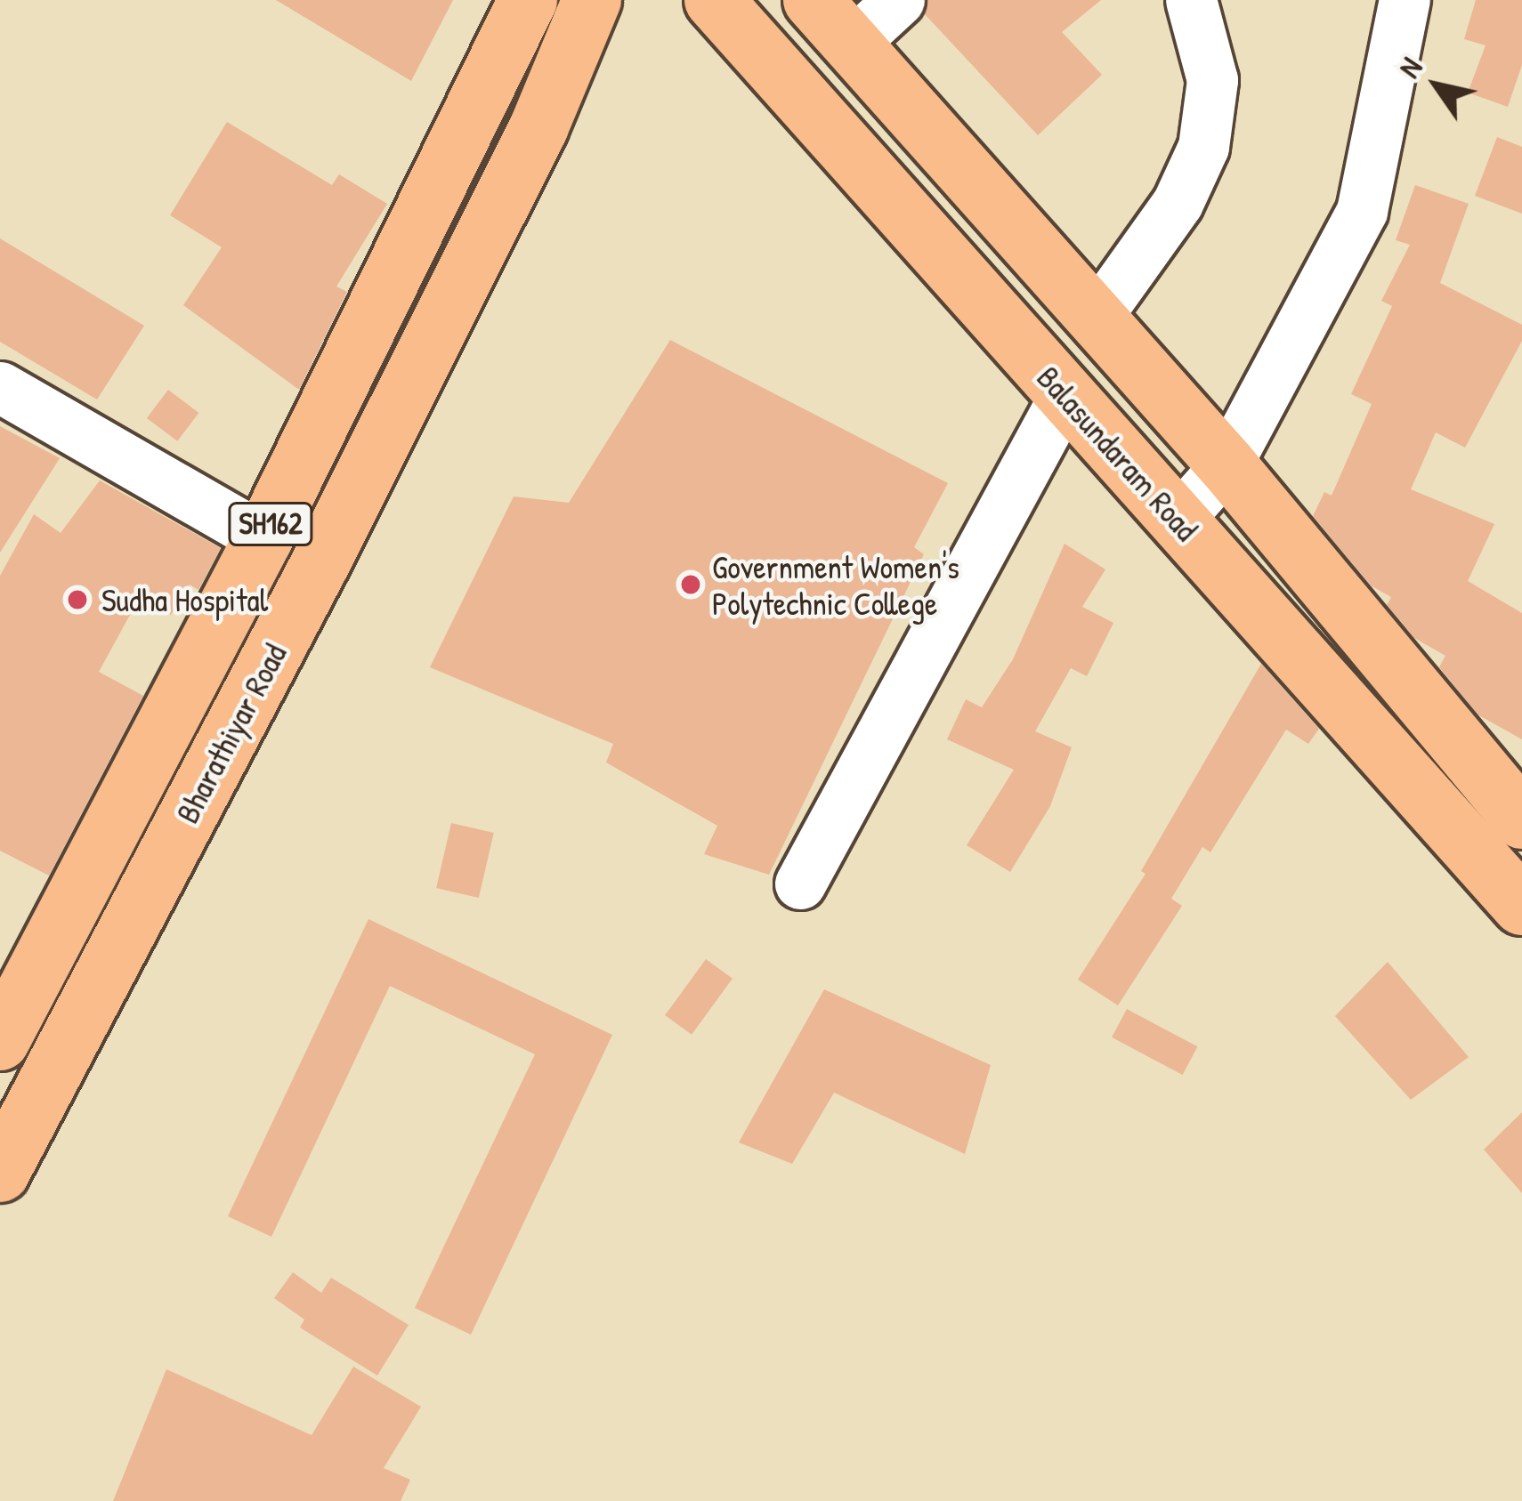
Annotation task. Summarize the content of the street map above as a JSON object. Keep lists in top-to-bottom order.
{
  "streets": {
    "main road": ["Balasundaram Road", "SH162", "Bharathiyar Road"]
  },
  "places": ["Government Women's Polytechnic College", "Sudha Hospital"],
  "north": "top left"
}
